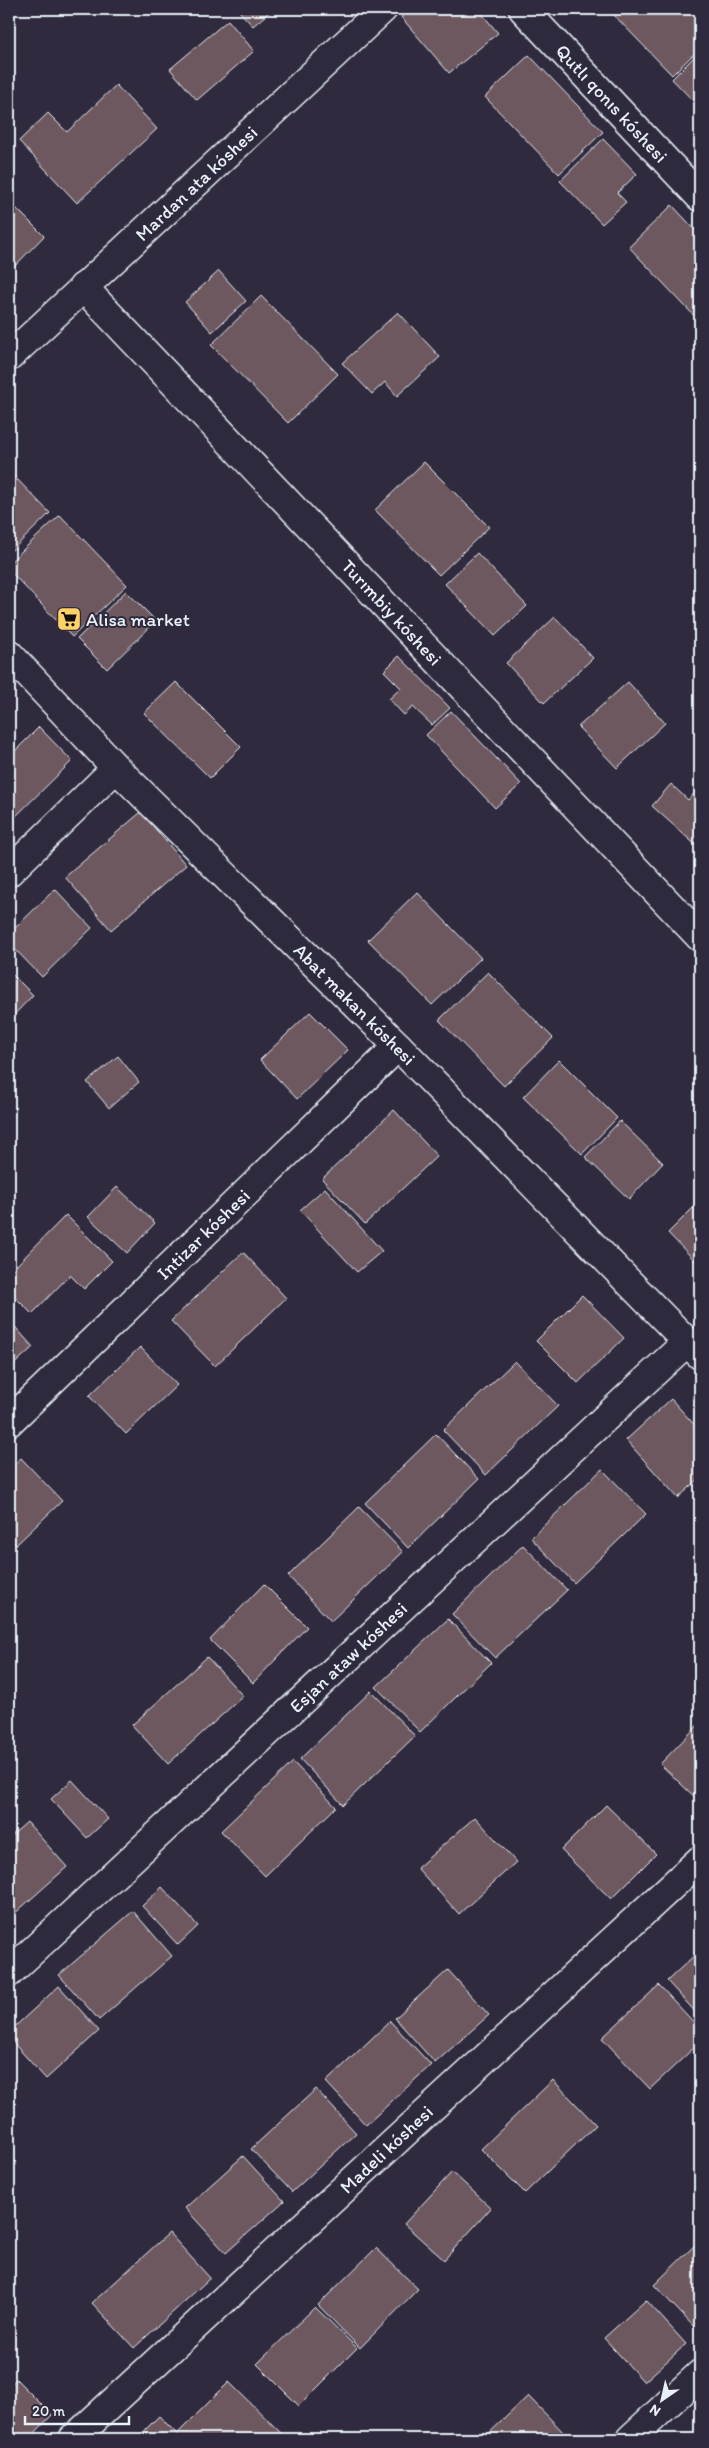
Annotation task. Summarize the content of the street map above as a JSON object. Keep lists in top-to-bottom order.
{
  "streets": {
    "street": [
      "Qutlı qonıs kóshesi",
      "Mardan ata kóshesi",
      "Turımbiy kóshesi",
      "Abat makan kóshesi",
      "Intizar kóshesi",
      "Esjan ataw kóshesi",
      "Madeli kóshesi"
    ]
  },
  "crossings": [
    ["Mardan ata kóshesi", "Turımbiy kóshesi"],
    ["Abat makan kóshesi", "Intizar kóshesi"],
    ["Abat makan kóshesi", "Esjan ataw kóshesi"]
  ],
  "places": {
    "supermarket": ["Alisa market"]
  },
  "scale_bar": "20 m",
  "north": "bottom left"
}
